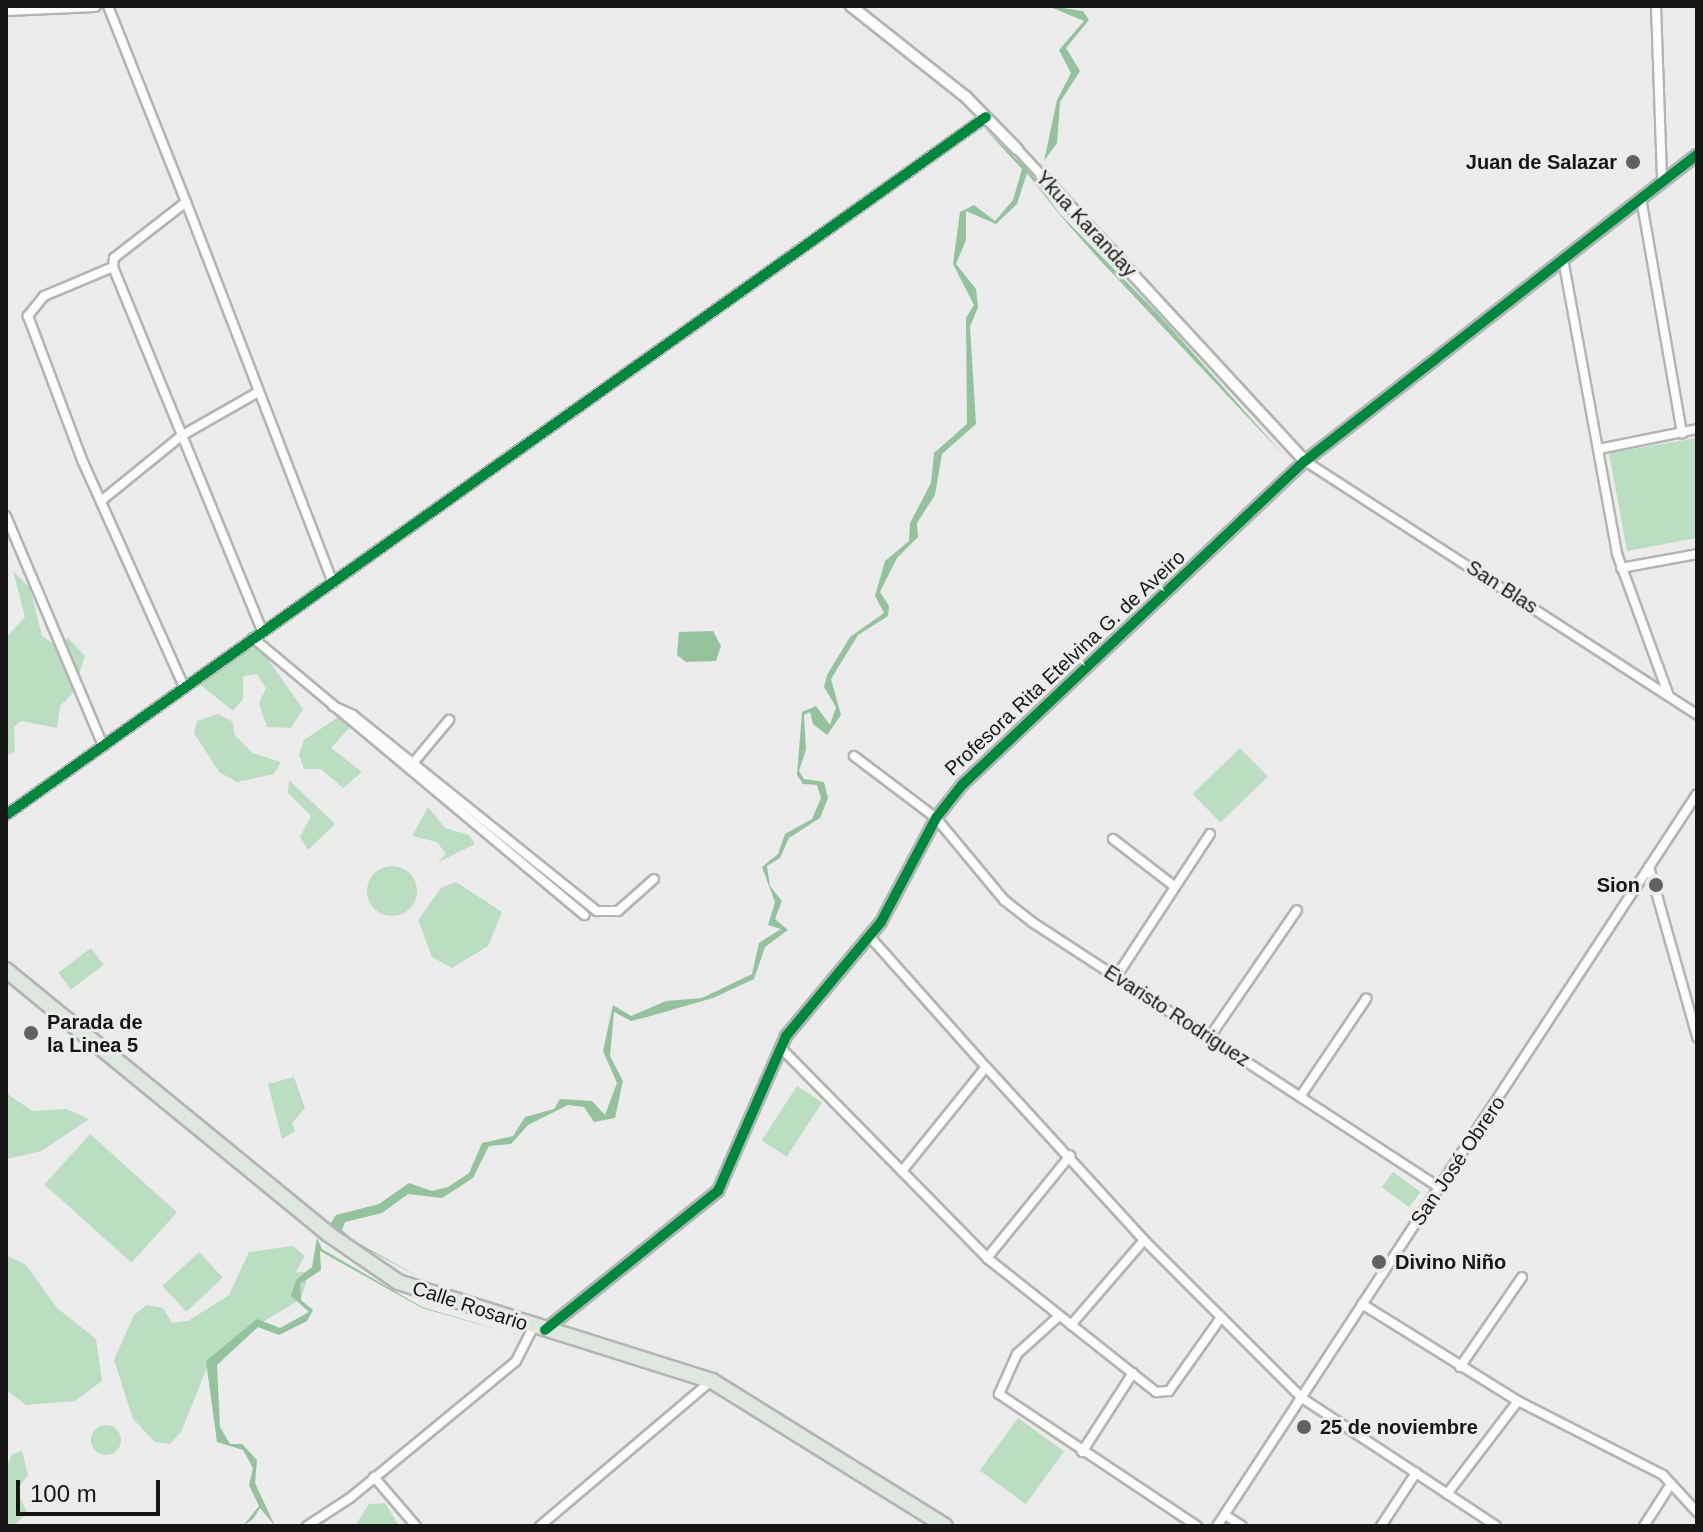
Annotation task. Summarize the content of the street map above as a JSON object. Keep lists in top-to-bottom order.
{
  "streets": {
    "main road": ["Calle Rosario"],
    "street": [
      "Ykua Karanday",
      "San Blas",
      "Profesora Rita Etelvina G. de Aveiro",
      "Evaristo Rodriguez",
      "San José Obrero"
    ]
  },
  "crossings": [
    ["Ykua Karanday", "San Blas"],
    ["Ykua Karanday", "Profesora Rita Etelvina G. de Aveiro"],
    ["San Blas", "Profesora Rita Etelvina G. de Aveiro"],
    ["Profesora Rita Etelvina G. de Aveiro", "Evaristo Rodriguez"],
    ["Profesora Rita Etelvina G. de Aveiro", "Calle Rosario"],
    ["Evaristo Rodriguez", "San José Obrero"]
  ],
  "places": [
    "Juan de Salazar",
    "Sion",
    "Parada de la Linea 5",
    "Divino Niño",
    "25 de noviembre"
  ],
  "scale_bar": "100 m"
}
